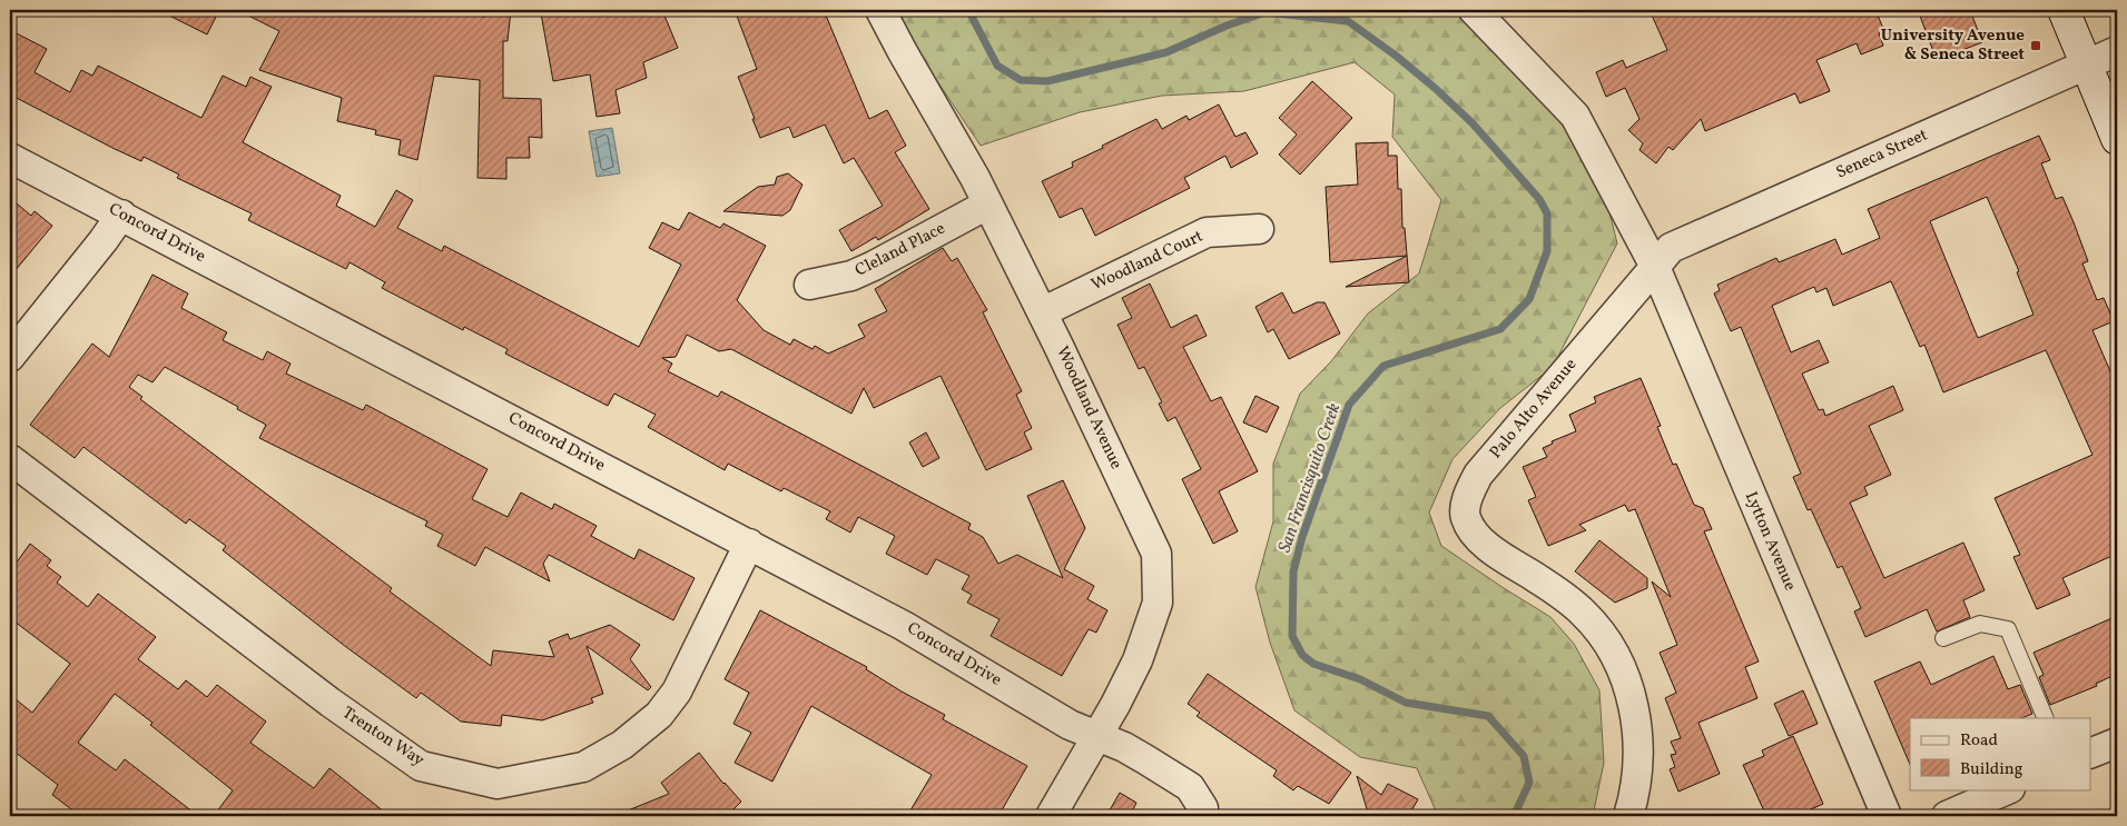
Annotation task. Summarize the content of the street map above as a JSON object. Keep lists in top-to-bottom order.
{
  "streets": {
    "street": [
      "Seneca Street",
      "Concord Drive",
      "Cleland Place",
      "Woodland Court",
      "Woodland Avenue",
      "Palo Alto Avenue",
      "Lytton Avenue",
      "Trenton Way"
    ]
  },
  "crossings": [
    ["Seneca Street", "Palo Alto Avenue"],
    ["Seneca Street", "Lytton Avenue"],
    ["Concord Drive", "Woodland Avenue"],
    ["Concord Drive", "Trenton Way"],
    ["Cleland Place", "Woodland Avenue"],
    ["Woodland Court", "Woodland Avenue"],
    ["Palo Alto Avenue", "Lytton Avenue"]
  ],
  "water": ["San Francisquito Creek"],
  "places": {
    "transit": ["University Avenue & Seneca Street"]
  },
  "legend": ["Road", "Building"]
}
